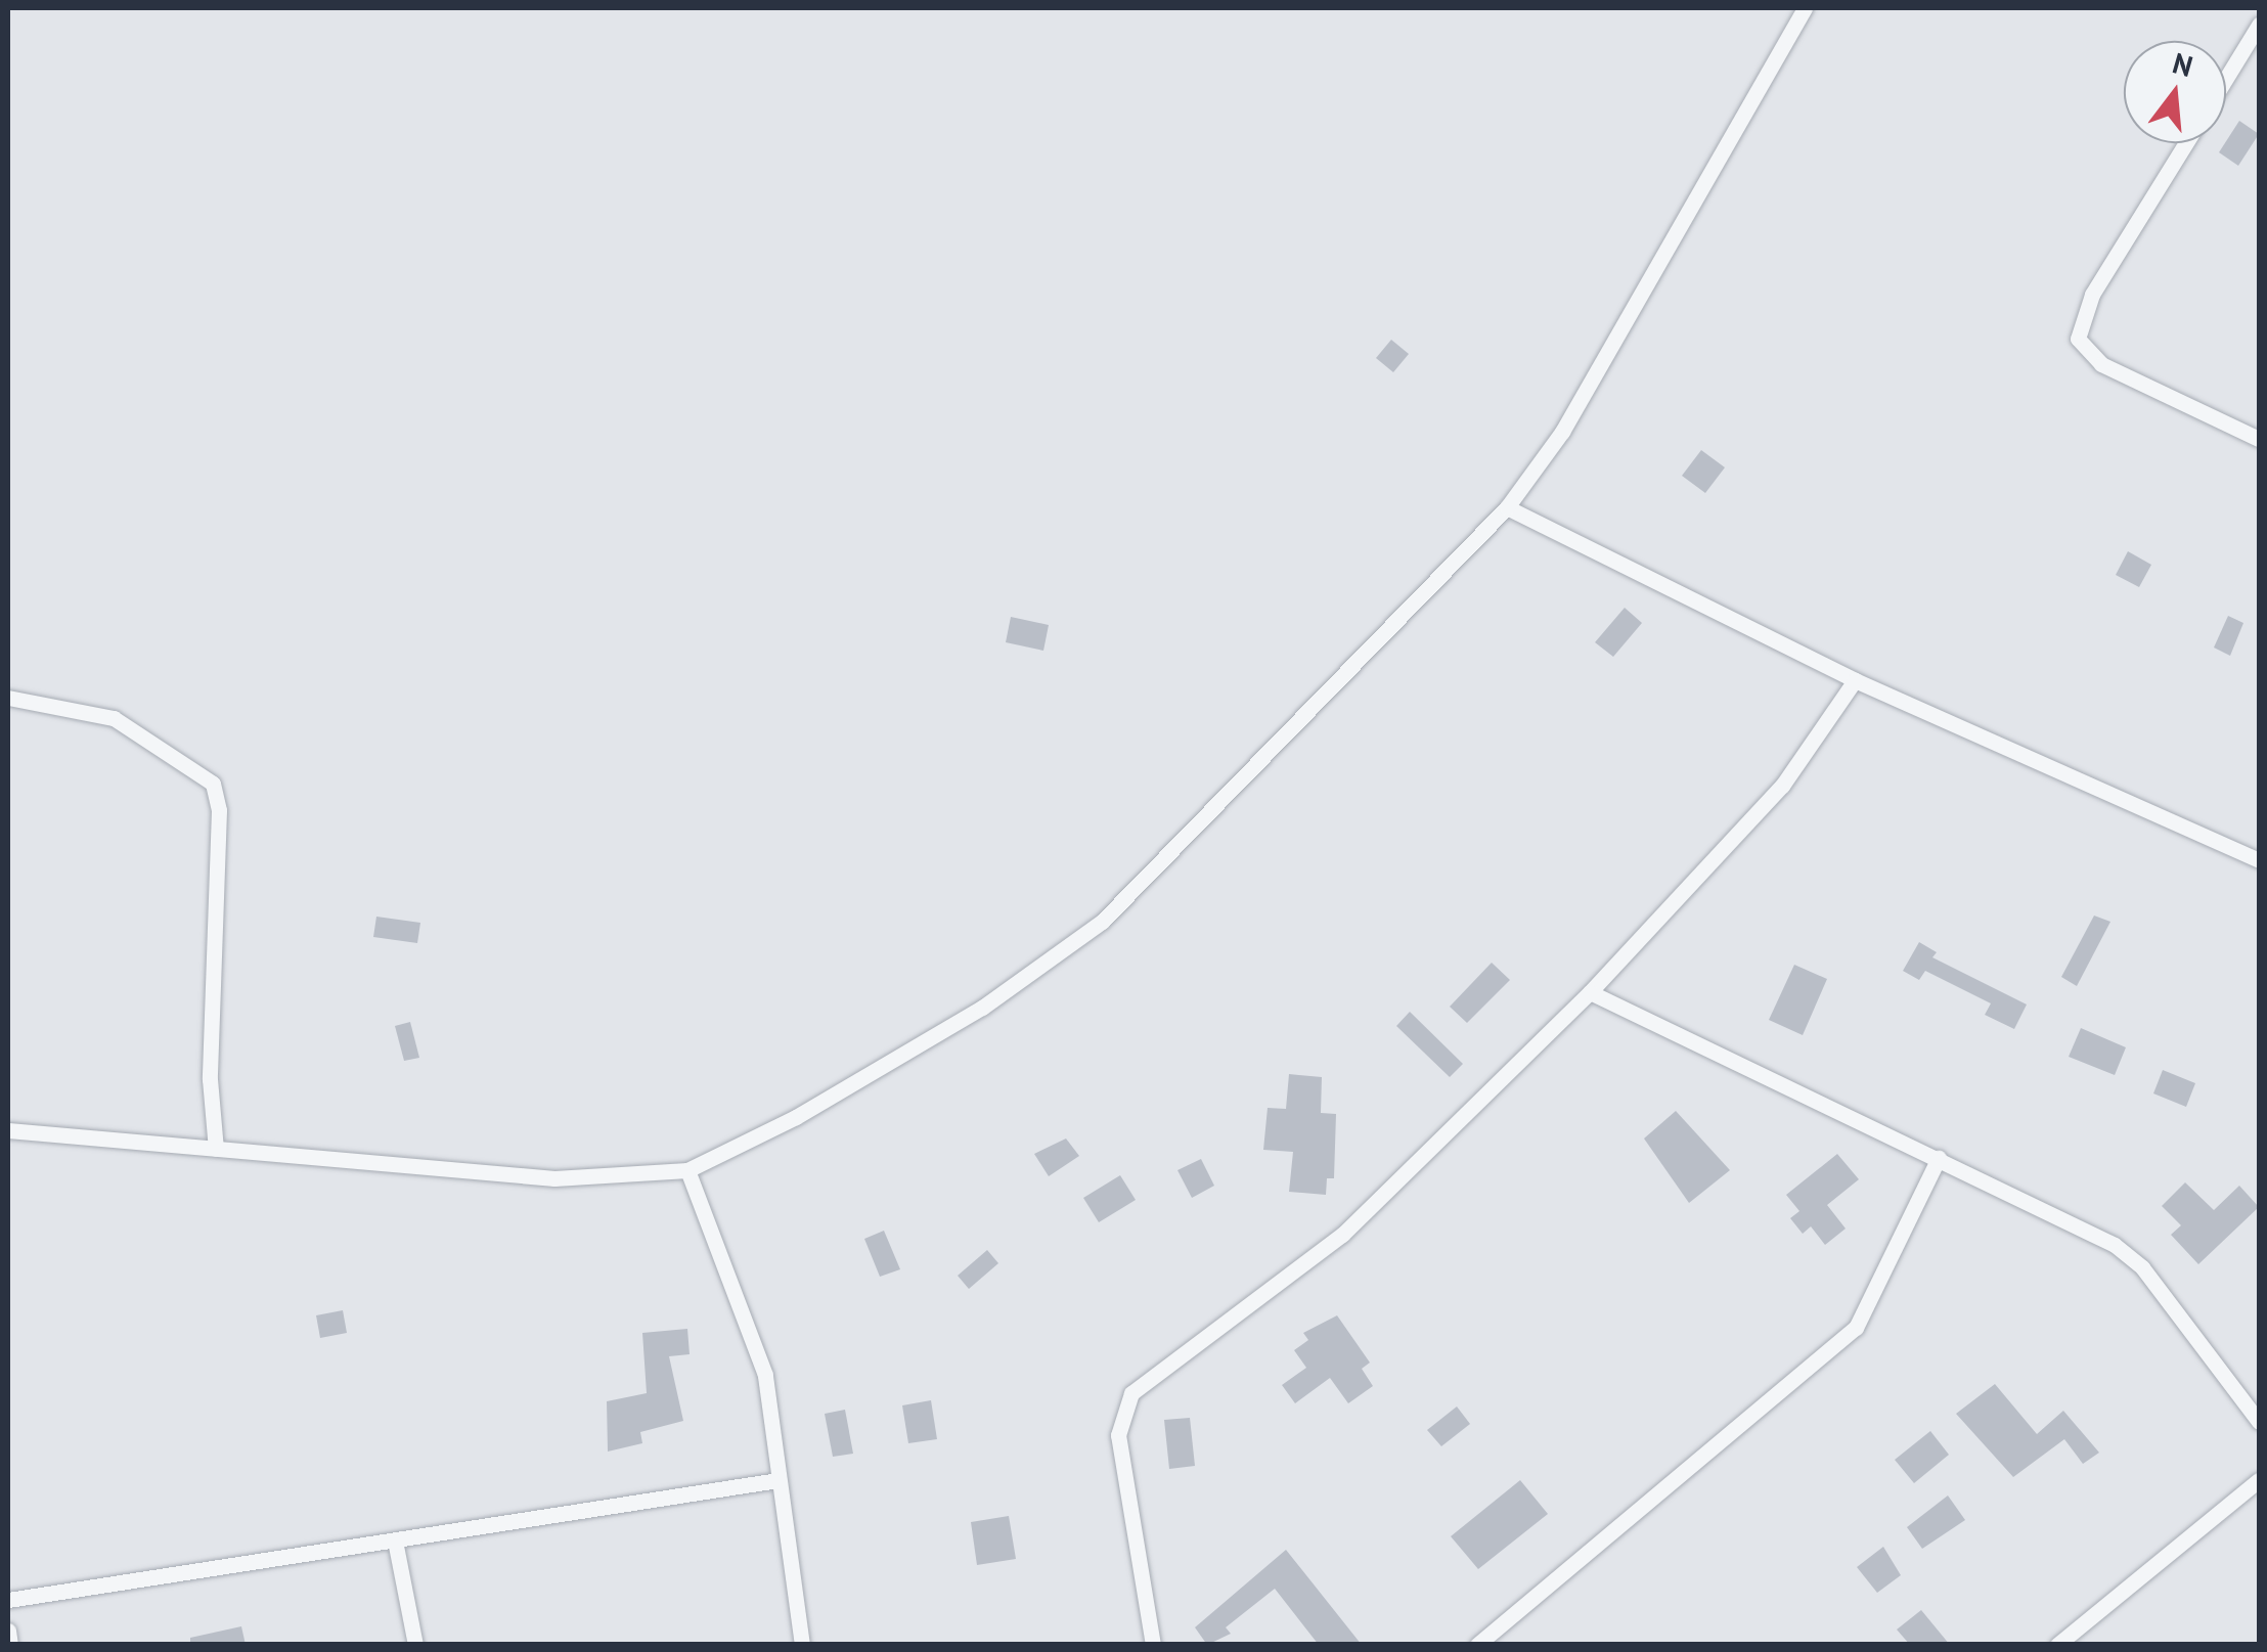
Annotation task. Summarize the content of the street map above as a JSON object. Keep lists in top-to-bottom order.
{
  "north": "top"
}
